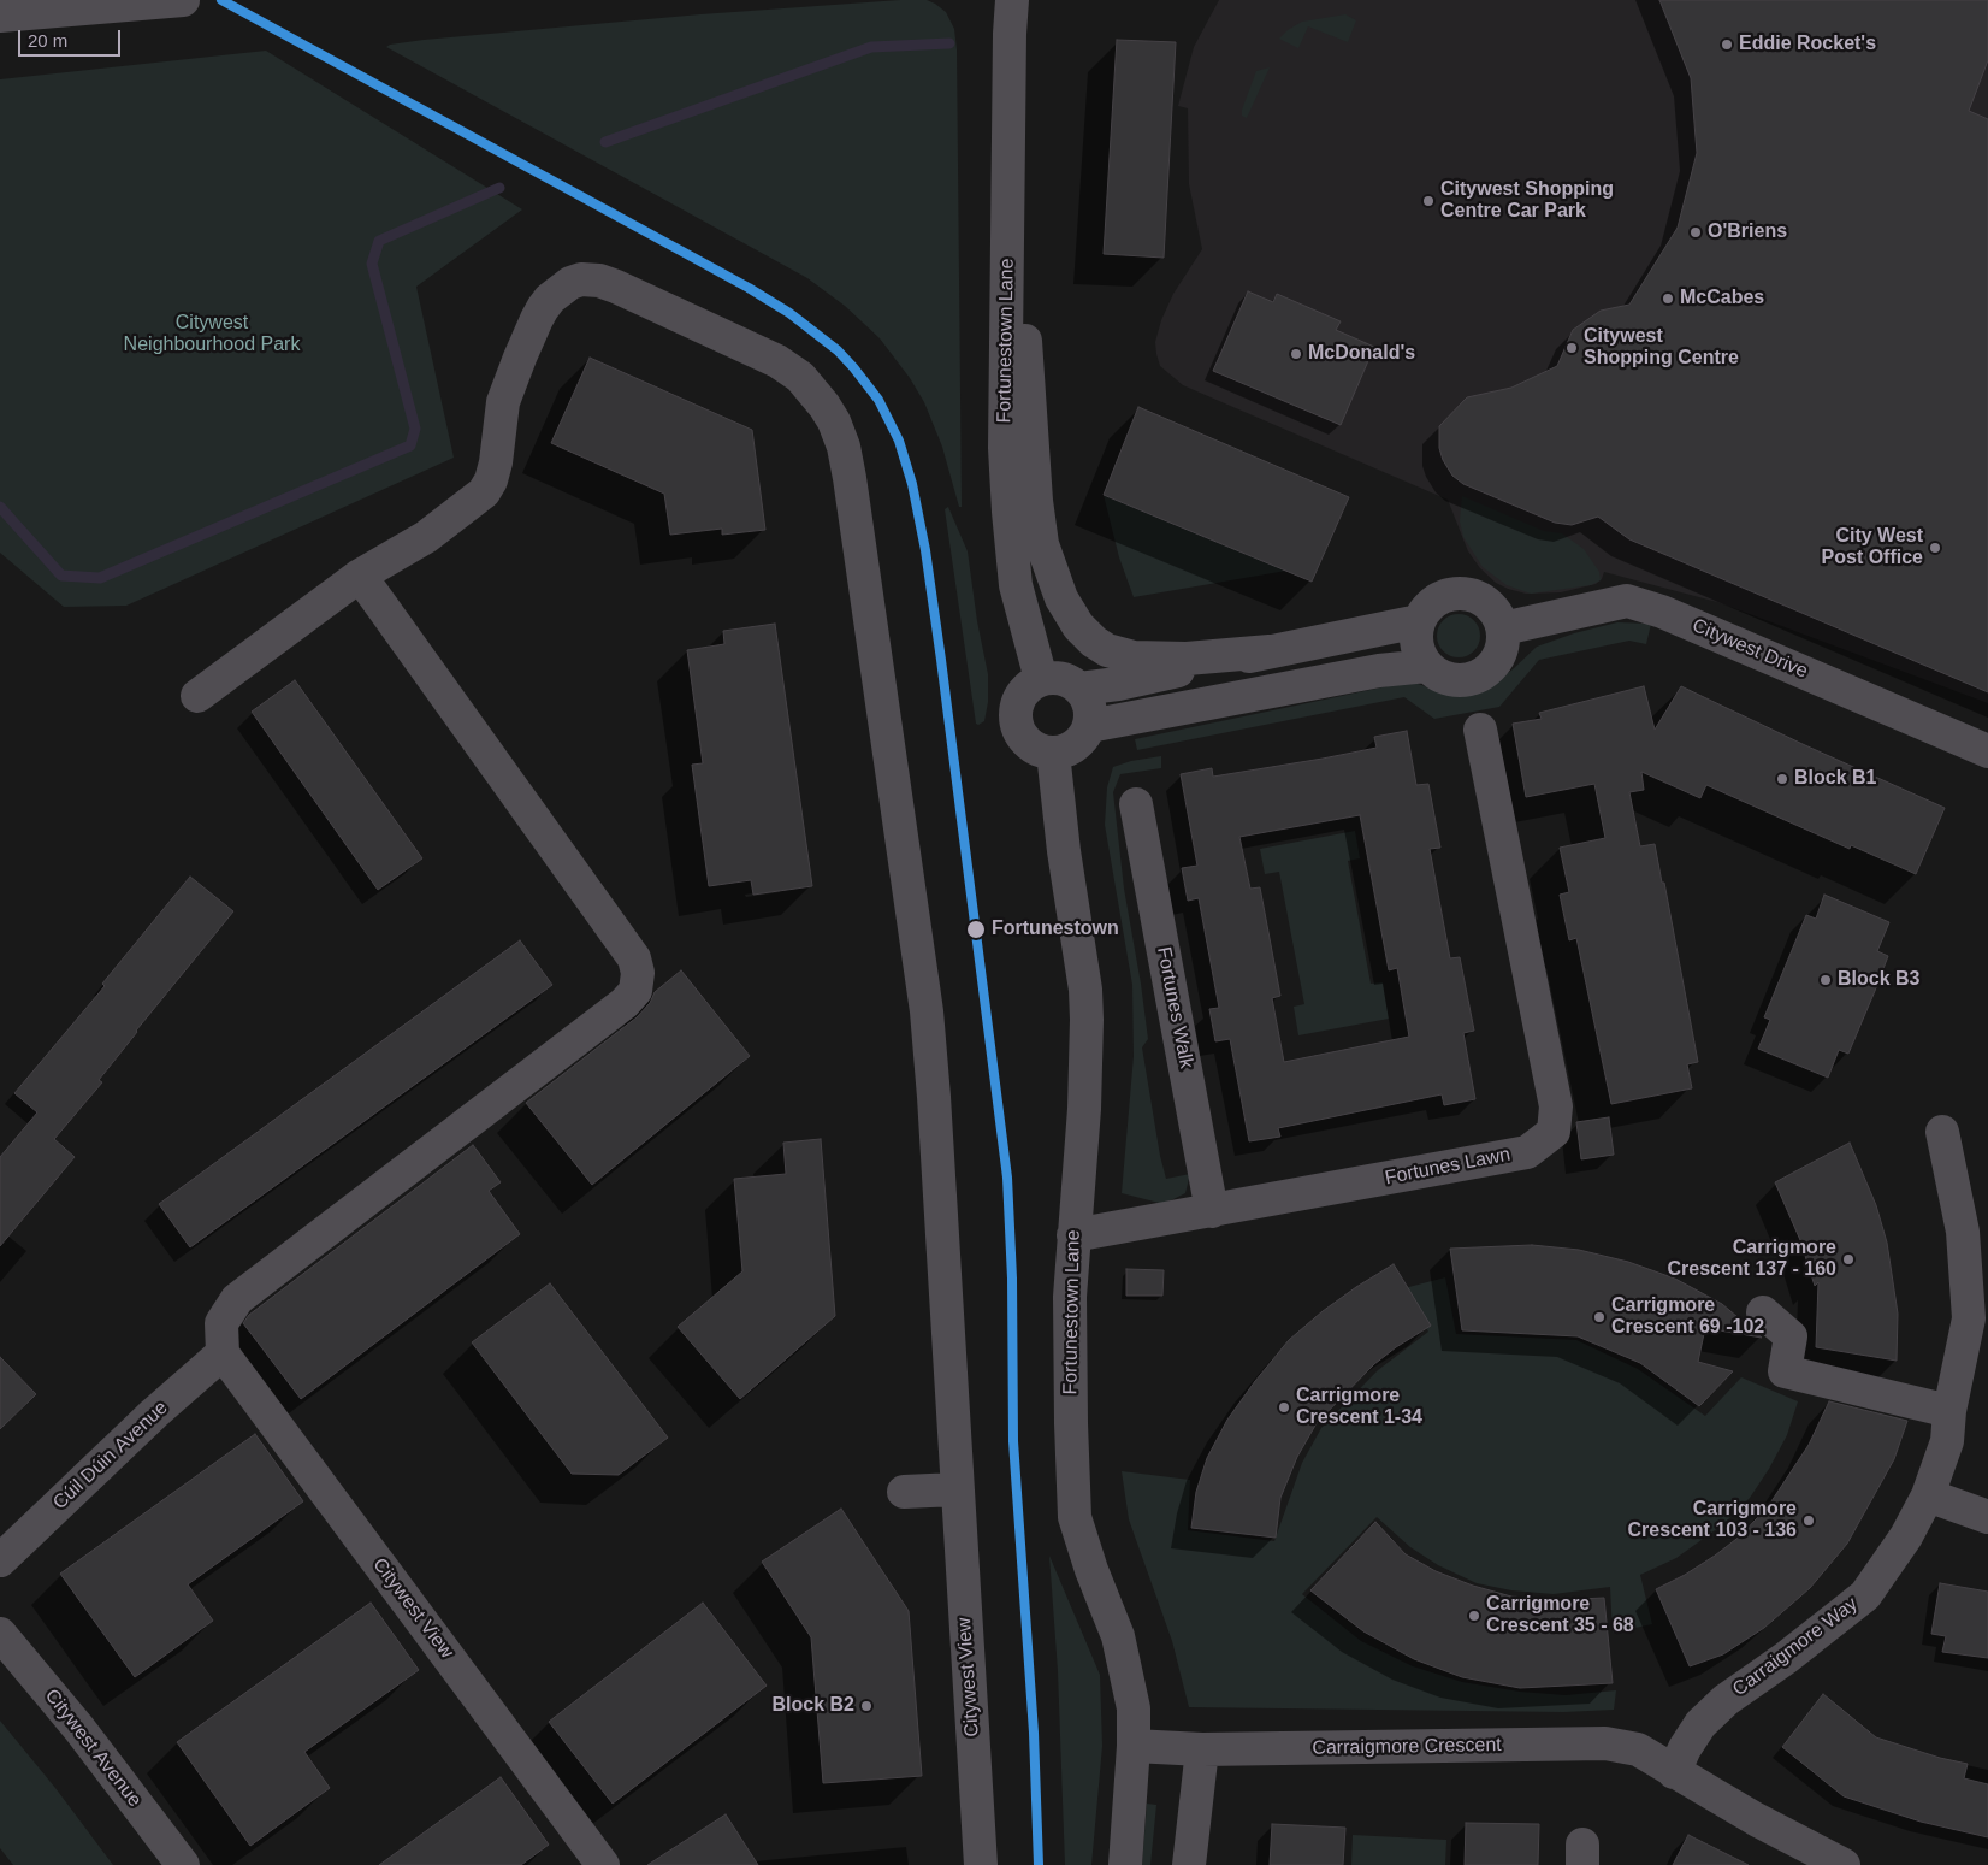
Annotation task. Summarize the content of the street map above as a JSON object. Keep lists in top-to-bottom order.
{
  "streets": {
    "street": [
      "Fortunestown Lane",
      "Citywest Drive",
      "Fortunes Walk",
      "Fortunes Lawn",
      "Cúil Dúin Avenue",
      "Citywest View",
      "Carraigmore Way",
      "Carraigmore Crescent",
      "Citywest Avenue"
    ]
  },
  "crossings": [
    ["Fortunestown Lane", "Fortunes Lawn"],
    ["Fortunestown Lane", "Carraigmore Crescent"],
    ["Fortunes Walk", "Fortunes Lawn"],
    ["Cúil Dúin Avenue", "Citywest View"],
    ["Carraigmore Way", "Carraigmore Crescent"]
  ],
  "parks": ["Citywest Neighbourhood Park"],
  "places": [
    "Eddie Rocket's",
    "Citywest Shopping Centre Car Park",
    "O'Briens",
    "McCabes",
    "Citywest Shopping Centre",
    "McDonald's",
    "City West Post Office",
    "Block B1",
    "Fortunestown",
    "Block B3",
    "Carrigmore Crescent 137 - 160",
    "Carrigmore Crescent 69 -102",
    "Carrigmore Crescent 1-34",
    "Carrigmore Crescent 103 - 136",
    "Carrigmore Crescent 35 - 68",
    "Block B2"
  ],
  "scale_bar": "20 m"
}
